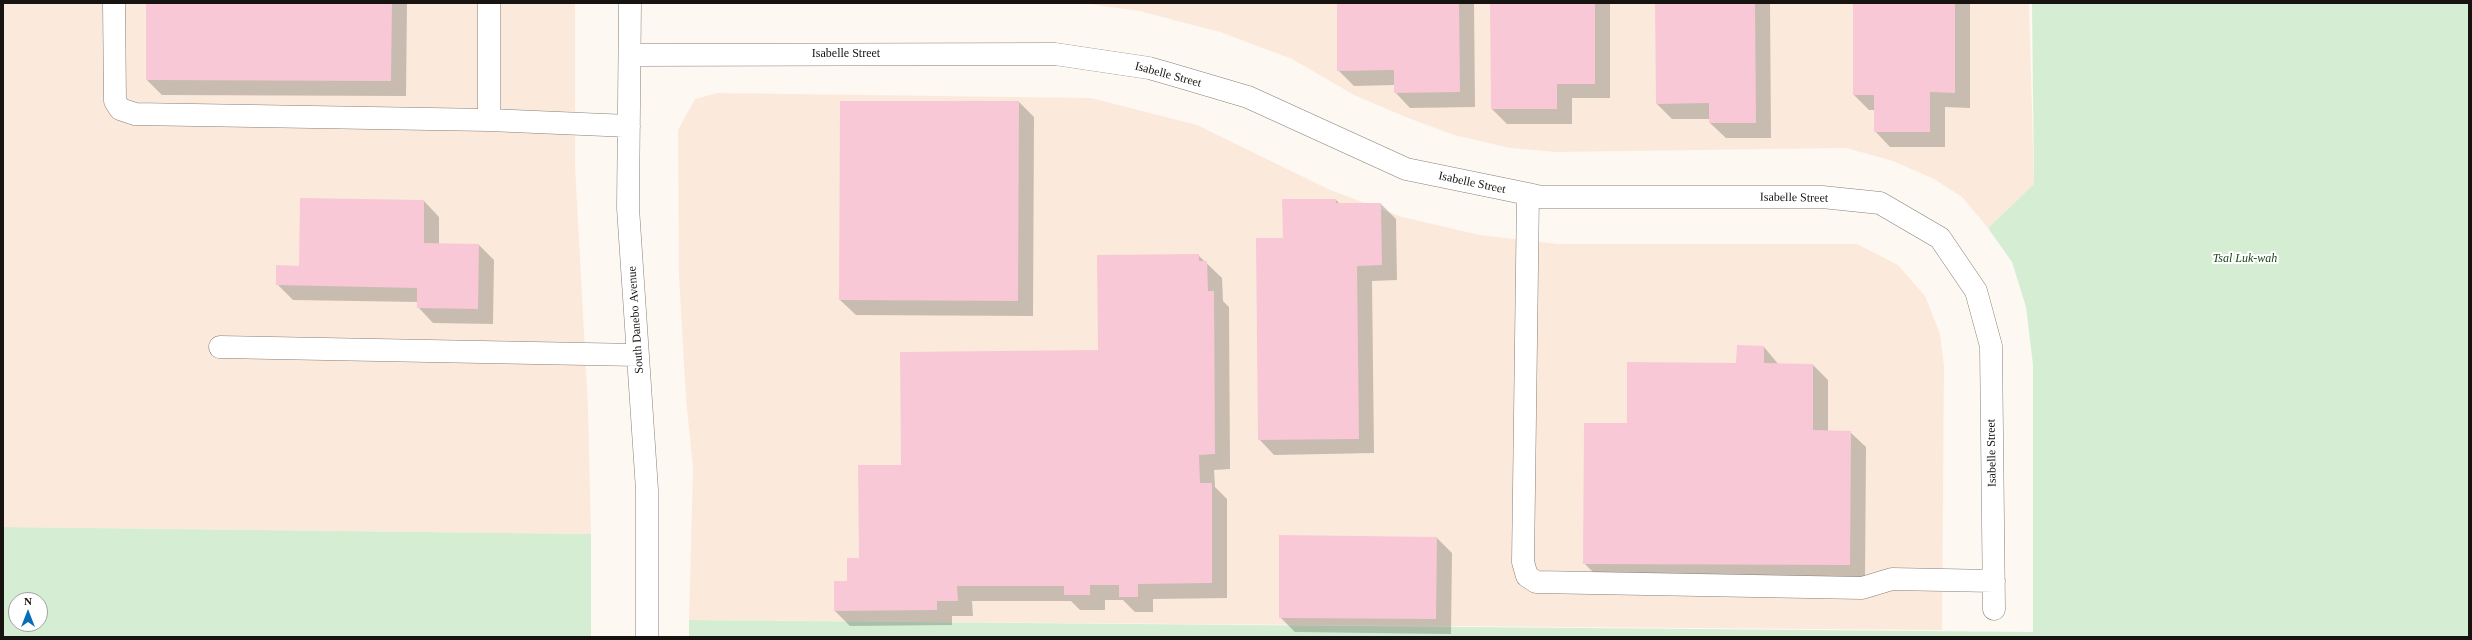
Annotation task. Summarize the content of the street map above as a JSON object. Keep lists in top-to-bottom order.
{
  "streets": {
    "street": ["Isabelle Street", "South Danebo Avenue"]
  },
  "crossings": [
    ["Isabelle Street", "South Danebo Avenue"]
  ],
  "parks": ["Tsal Luk-wah"],
  "north": "top"
}
